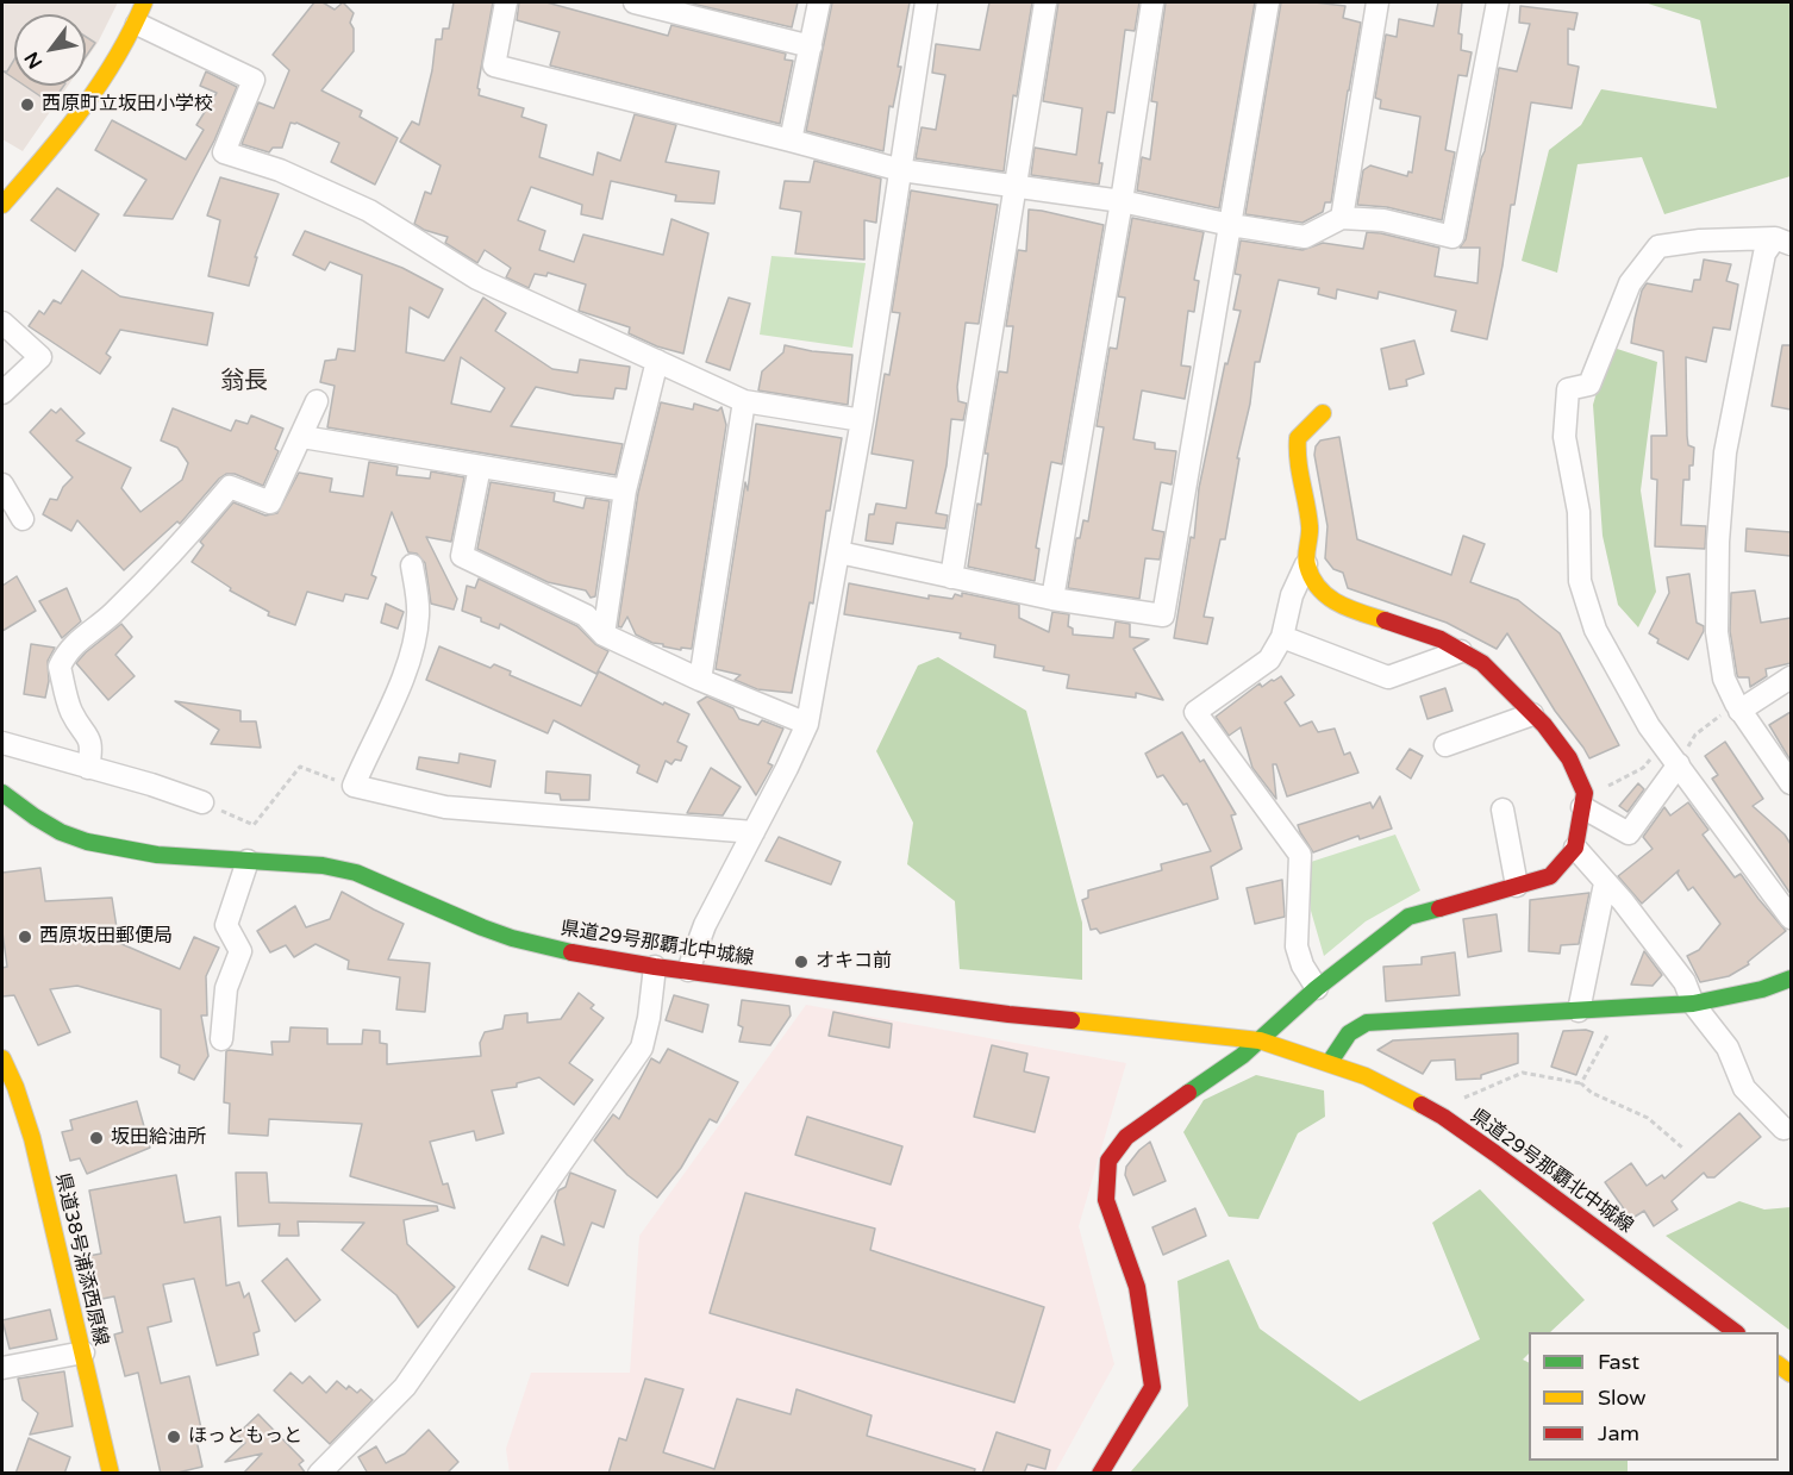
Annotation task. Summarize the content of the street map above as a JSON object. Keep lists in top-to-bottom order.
{
  "streets": {
    "main road": ["県道29号那覇北中城線", "県道38号浦添西原線"]
  },
  "districts": ["翁長"],
  "places": [
    "西原町立坂田小学校",
    "西原坂田郵便局",
    "オキコ前",
    "坂田給油所",
    "ほっともっと"
  ],
  "legend": ["Fast", "Slow", "Jam"],
  "north": "bottom left"
}
